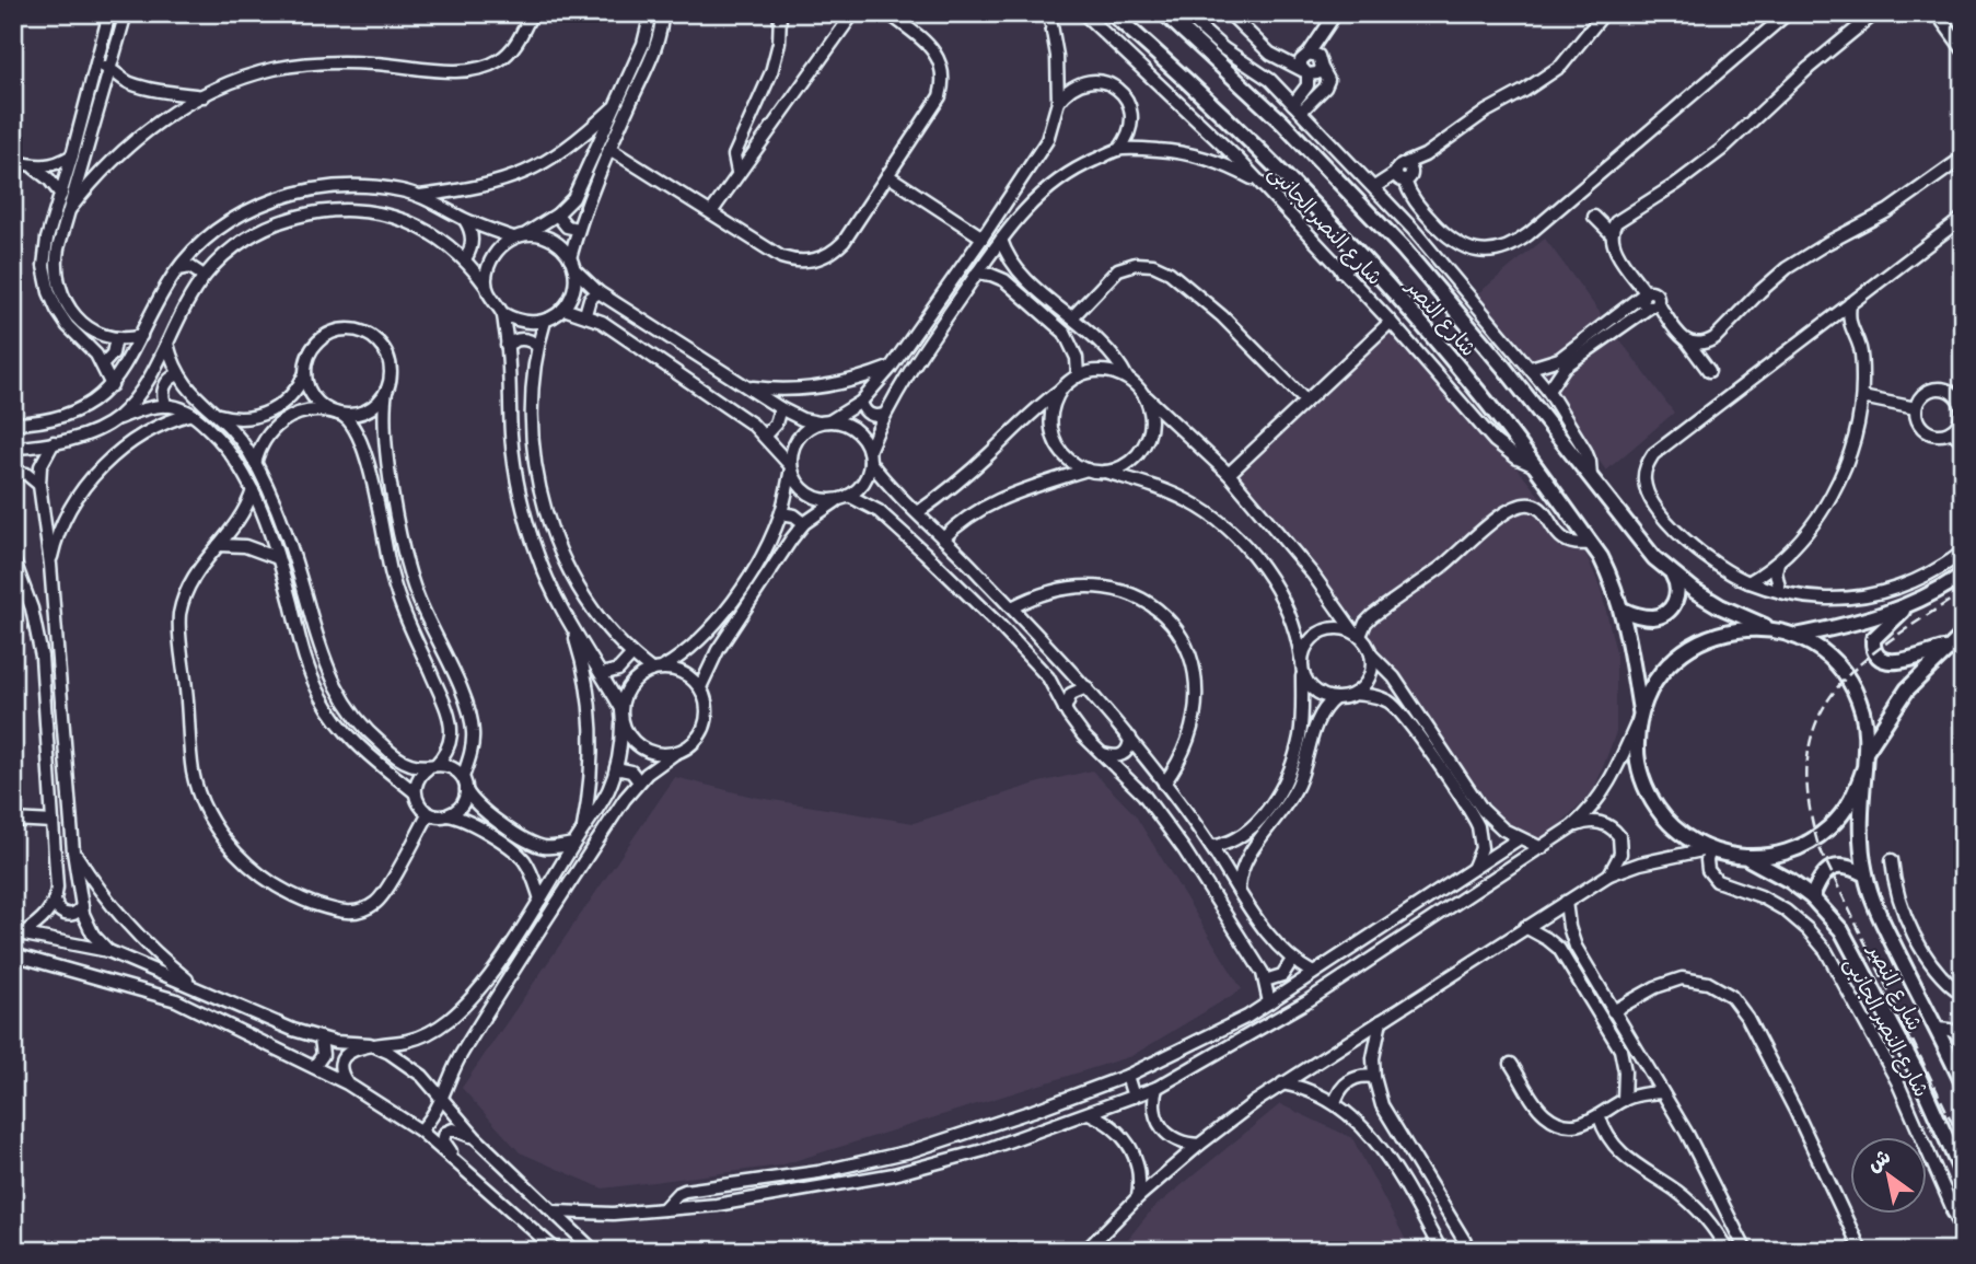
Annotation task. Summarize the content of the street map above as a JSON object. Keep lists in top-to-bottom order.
{
  "streets": {
    "main road": ["شارع النصر"],
    "street": ["شارع النصر الجانبى"]
  },
  "crossings": [
    ["شارع النصر الجانبى", "شارع النصر"]
  ],
  "north": "top left"
}
